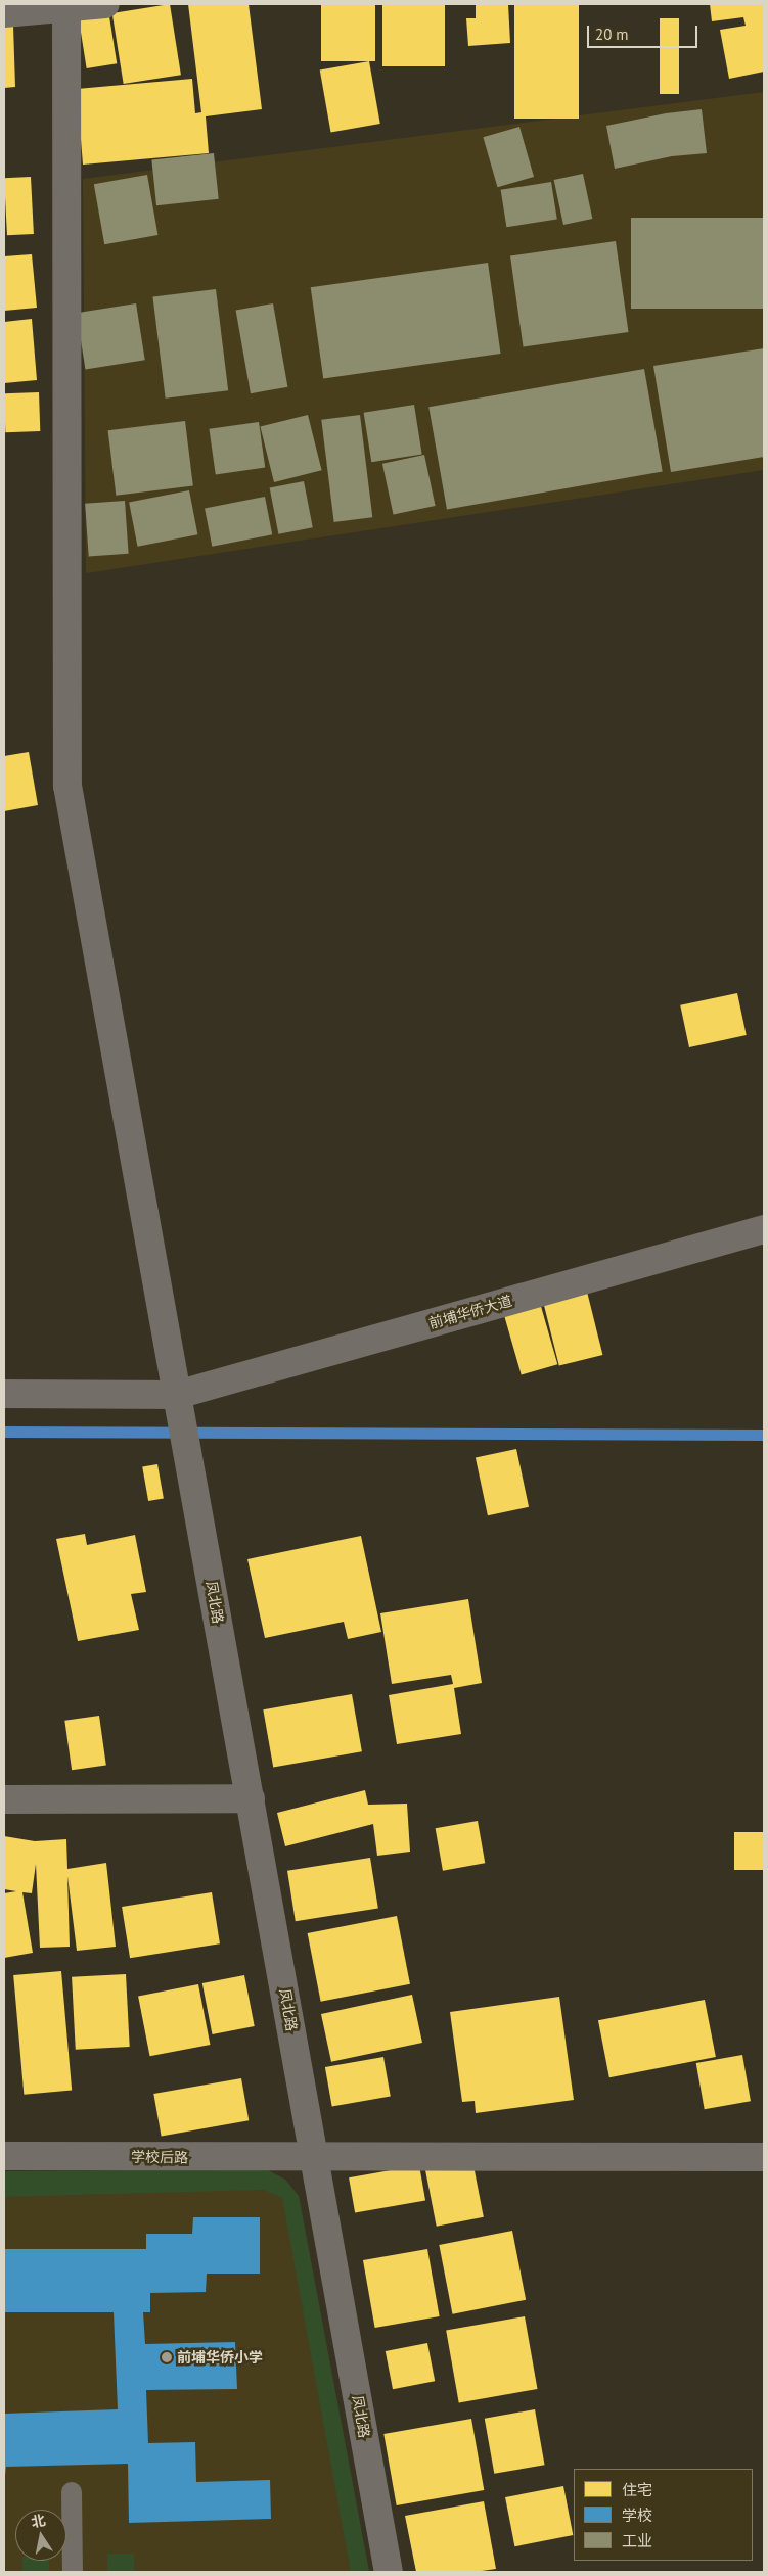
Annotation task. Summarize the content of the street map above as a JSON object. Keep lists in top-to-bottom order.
{
  "streets": {
    "street": ["前埔华侨大道", "凤北路", "学校后路"]
  },
  "crossings": [
    ["前埔华侨大道", "凤北路"],
    ["凤北路", "学校后路"]
  ],
  "places": ["前埔华侨小学"],
  "legend": ["住宅", "学校", "工业"],
  "scale_bar": "20 m",
  "north": "top"
}
